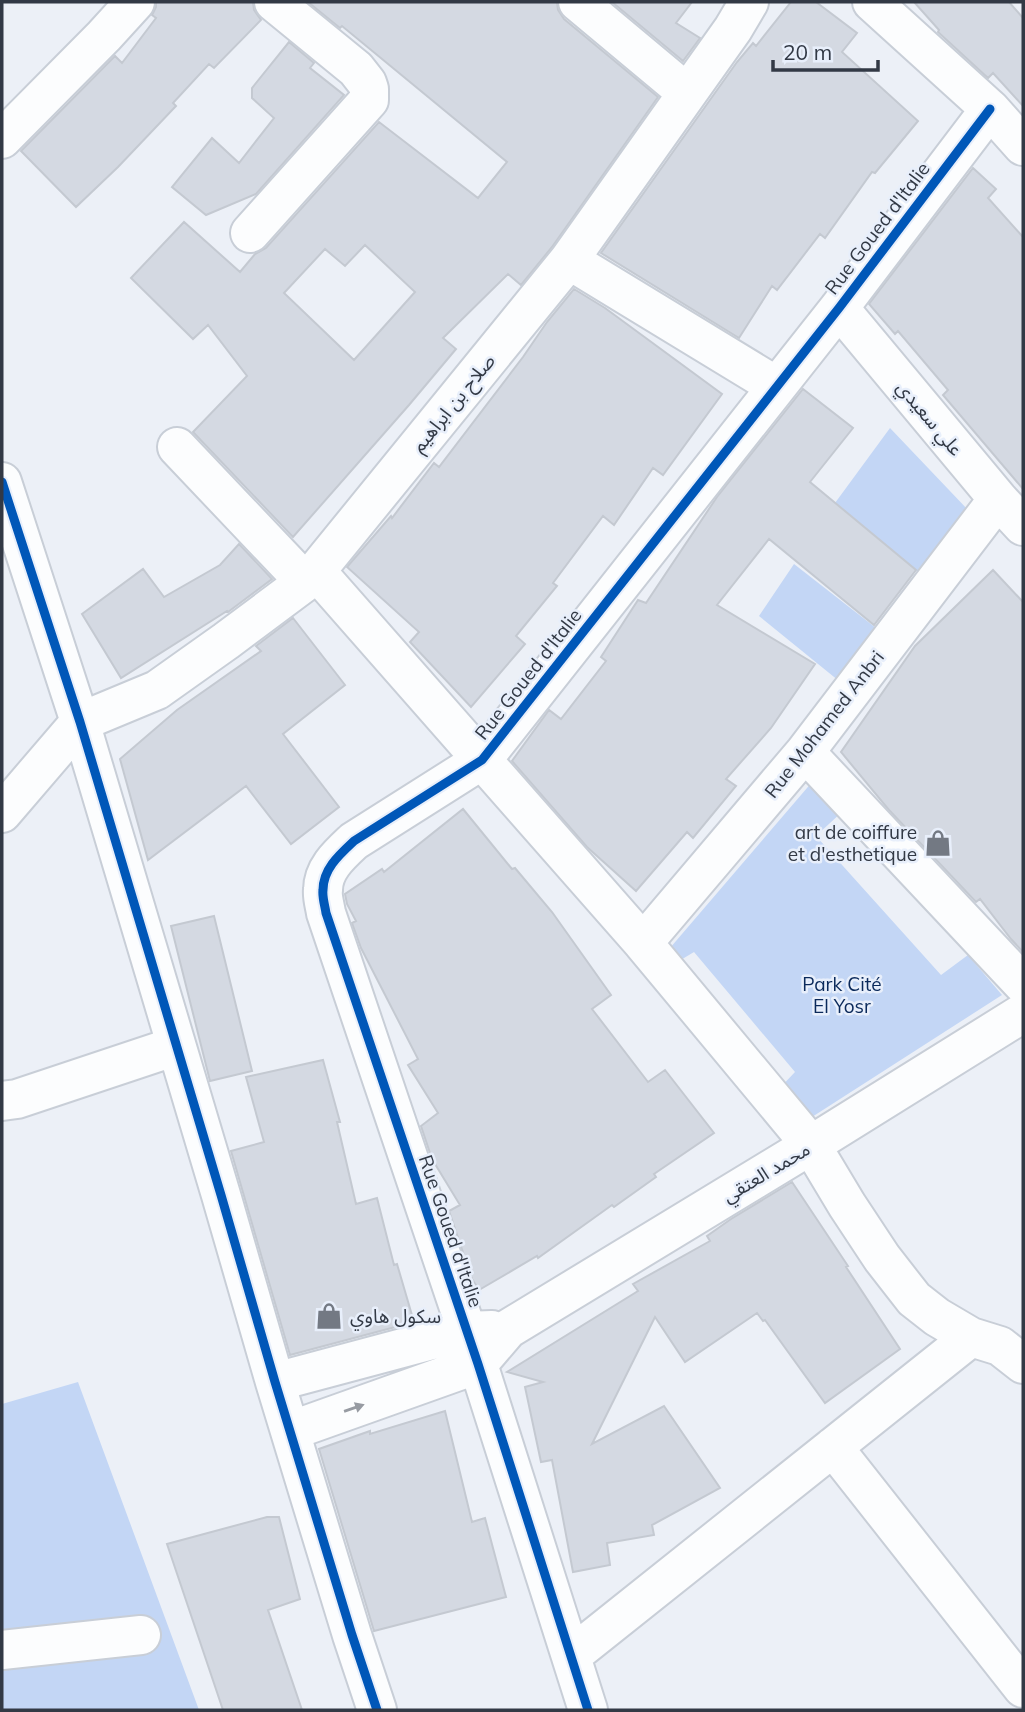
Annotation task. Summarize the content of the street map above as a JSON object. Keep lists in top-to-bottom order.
{
  "streets": {
    "street": [
      "Rue Goued d'Italie",
      "صلاح بن ابراهيم",
      "علي سعيدي",
      "Rue Mohamed Anbri",
      "محمد العتقي"
    ]
  },
  "crossings": [
    ["Rue Goued d'Italie", "علي سعيدي"],
    ["Rue Goued d'Italie", "محمد العتقي"],
    ["علي سعيدي", "Rue Mohamed Anbri"]
  ],
  "parks": ["Park Cité El Yosr"],
  "places": {
    "shop": ["art de coiffure et d'esthetique", "سكول هاوي"]
  },
  "scale_bar": "20 m"
}
